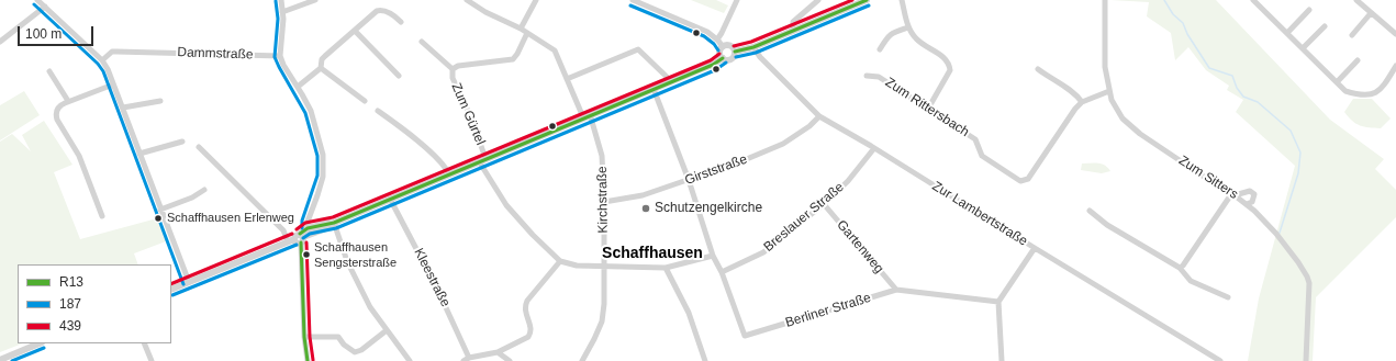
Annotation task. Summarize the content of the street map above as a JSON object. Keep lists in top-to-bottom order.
{
  "streets": {
    "street": [
      "Dammstraße",
      "Zum Rittersbach",
      "Zum Gürtel",
      "Girststraße",
      "Zum Sitters",
      "Kirchstraße",
      "Zur Lambertstraße",
      "Breslauer Straße",
      "Gartenweg",
      "Kleestraße",
      "Berliner Straße"
    ]
  },
  "crossings": [
    ["Zum Rittersbach", "Zum Sitters"],
    ["Zum Gürtel", "Kirchstraße"],
    ["Girststraße", "Kirchstraße"],
    ["Girststraße", "Zur Lambertstraße"],
    ["Girststraße", "Berliner Straße"],
    ["Zur Lambertstraße", "Breslauer Straße"],
    ["Breslauer Straße", "Gartenweg"],
    ["Breslauer Straße", "Berliner Straße"],
    ["Gartenweg", "Berliner Straße"]
  ],
  "districts": ["Schaffhausen"],
  "places": ["Schutzengelkirche", "Schaffhausen Erlenweg", "Schaffhausen Sengsterstraße"],
  "lines": ["transit line R13", "transit line 439", "transit line 187"],
  "legend": ["R13", "187", "439"],
  "scale_bar": "100 m"
}
